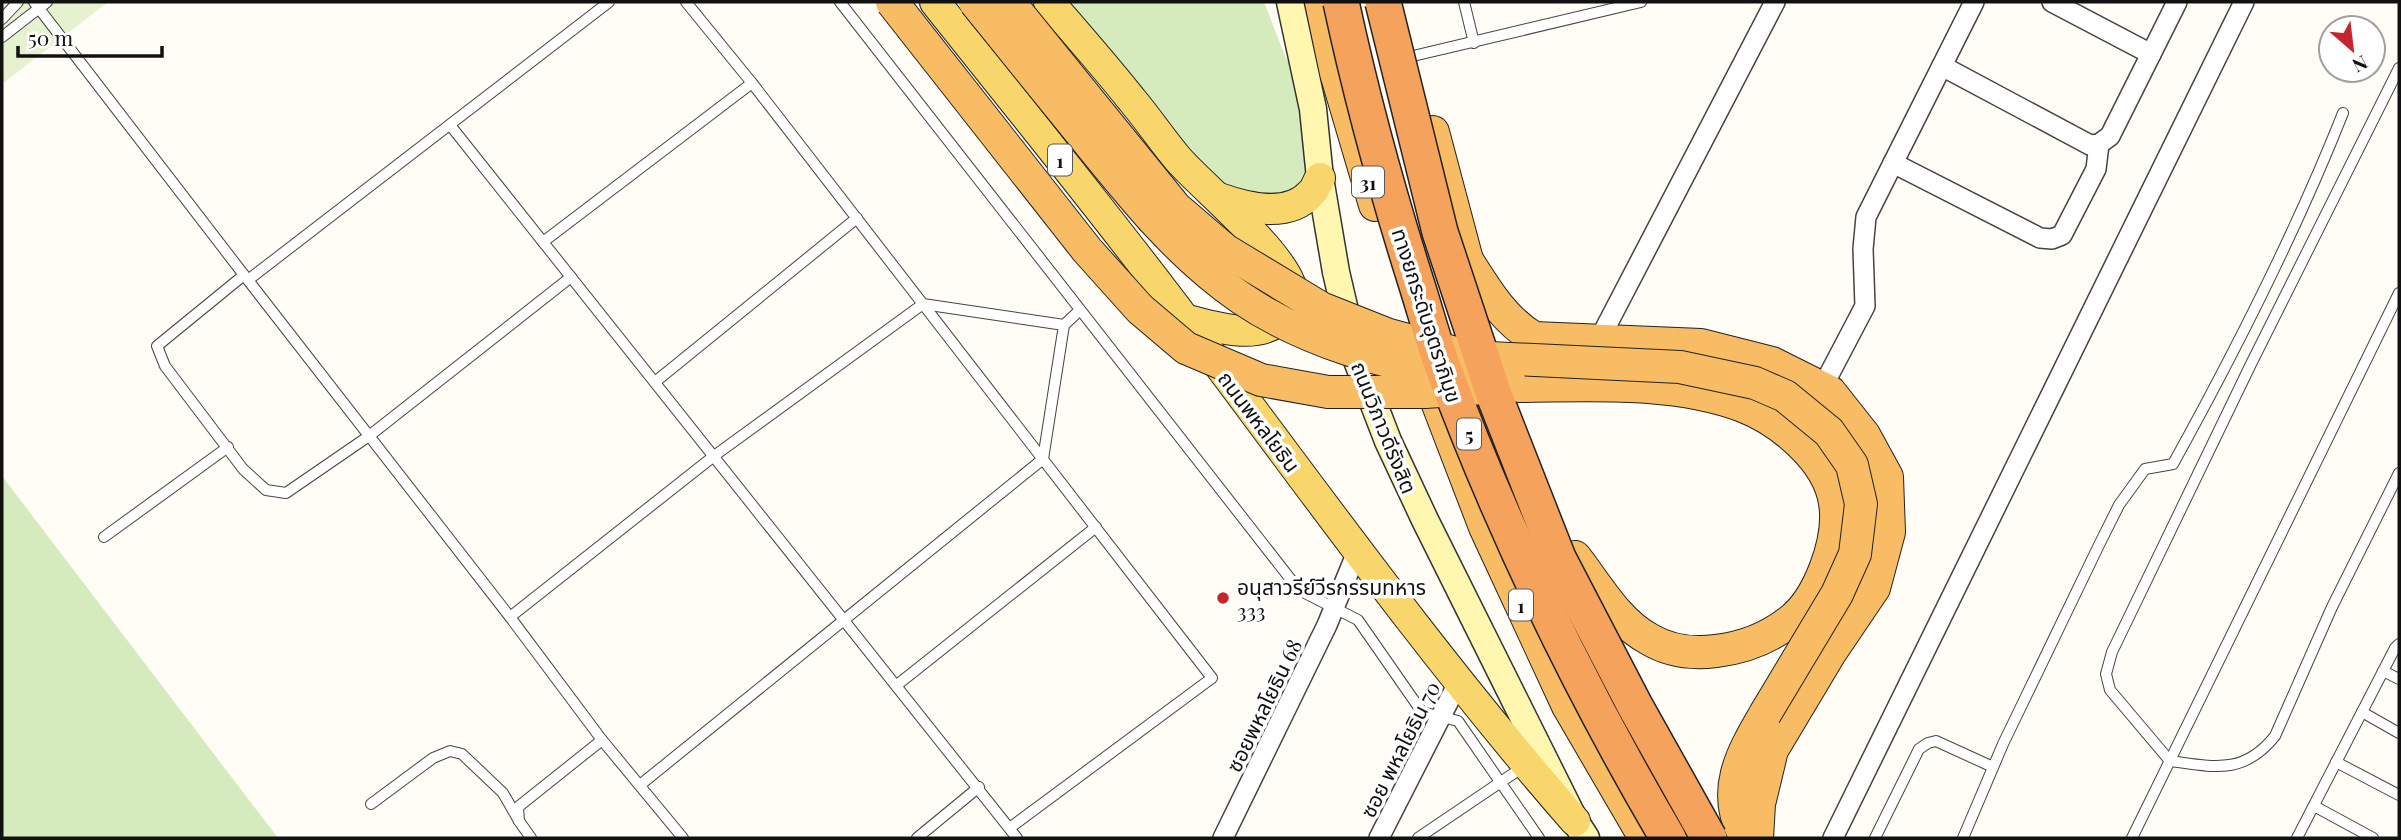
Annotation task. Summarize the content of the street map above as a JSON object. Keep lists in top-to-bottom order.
{
  "streets": {
    "highway": [
      "1",
      "31",
      "ทางยกระดับอุตราภิมุข",
      "5"
    ],
    "main road": ["ถนนพหลโยธิน", "ถนนวิภาวดีรังสิต"],
    "street": ["ซอยพหลโยธิน 68", "ซอย พหลโยธิน 70"]
  },
  "crossings": [
    ["1", "31"],
    ["ถนนพหลโยธิน", "ถนนวิภาวดีรังสิต"],
    ["ถนนพหลโยธิน", "ซอยพหลโยธิน 68"],
    ["ถนนพหลโยธิน", "ซอย พหลโยธิน 70"]
  ],
  "places": ["อนุสาวรีย์วีรกรรมทหาร 333"],
  "scale_bar": "50 m",
  "north": "bottom right"
}
